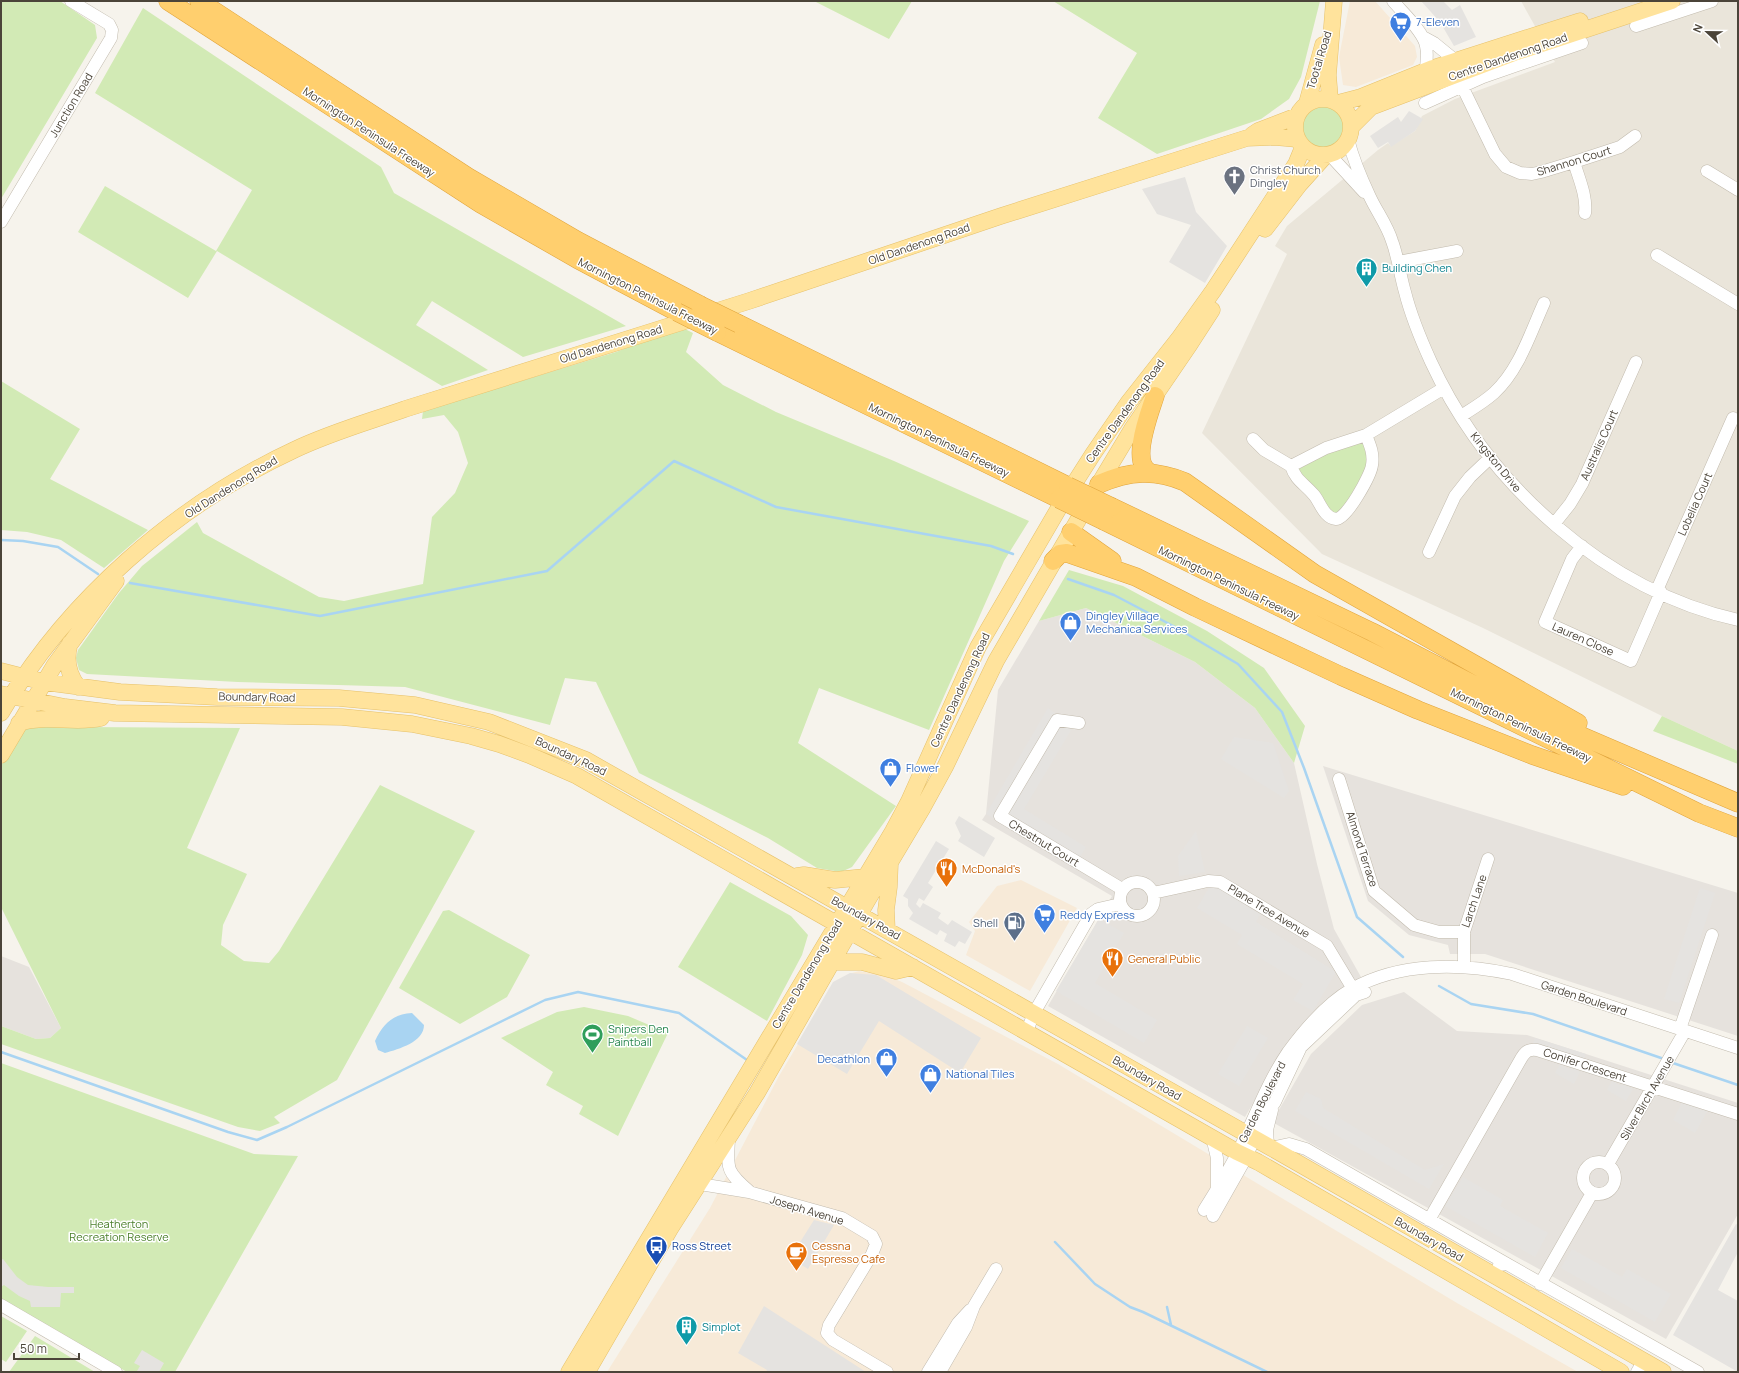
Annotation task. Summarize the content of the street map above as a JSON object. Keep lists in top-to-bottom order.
{
  "streets": {
    "highway": ["Mornington Peninsula Freeway"],
    "main road": [
      "Centre Dandenong Road",
      "Tootal Road",
      "Old Dandenong Road",
      "Boundary Road"
    ],
    "street": [
      "Junction Road",
      "Shannon Court",
      "Australis Court",
      "Kingston Drive",
      "Lobelia Court",
      "Lauren Close",
      "Chestnut Court",
      "Almond Terrace",
      "Larch Lane",
      "Plane Tree Avenue",
      "Garden Boulevard",
      "Conifer Crescent",
      "Silver Birch Avenue",
      "Joseph Avenue"
    ]
  },
  "crossings": [
    ["Centre Dandenong Road", "Tootal Road"],
    ["Centre Dandenong Road", "Mornington Peninsula Freeway"],
    ["Centre Dandenong Road", "Shannon Court"],
    ["Centre Dandenong Road", "Old Dandenong Road"],
    ["Centre Dandenong Road", "Kingston Drive"],
    ["Centre Dandenong Road", "Boundary Road"],
    ["Centre Dandenong Road", "Joseph Avenue"],
    ["Tootal Road", "Old Dandenong Road"],
    ["Tootal Road", "Kingston Drive"],
    ["Old Dandenong Road", "Kingston Drive"],
    ["Old Dandenong Road", "Boundary Road"],
    ["Australis Court", "Kingston Drive"],
    ["Kingston Drive", "Lobelia Court"],
    ["Kingston Drive", "Lauren Close"],
    ["Lobelia Court", "Lauren Close"],
    ["Boundary Road", "Garden Boulevard"],
    ["Chestnut Court", "Plane Tree Avenue"],
    ["Almond Terrace", "Larch Lane"],
    ["Larch Lane", "Garden Boulevard"],
    ["Plane Tree Avenue", "Garden Boulevard"],
    ["Garden Boulevard", "Silver Birch Avenue"],
    ["Conifer Crescent", "Silver Birch Avenue"]
  ],
  "parks": ["Heatherton Recreation Reserve"],
  "places": {
    "supermarket": ["7-Eleven", "Reddy Express"],
    "church": ["Christ Church Dingley"],
    "building": ["Building Chen", "Simplot"],
    "shop": [
      "Dingley Village Mechanica Services",
      "Flower",
      "Decathlon",
      "National Tiles"
    ],
    "restaurant": ["McDonald's", "General Public"],
    "fuel station": ["Shell"],
    "sports": ["Snipers Den Paintball"],
    "bus stop": ["Ross Street"],
    "cafe": ["Cessna Espresso Cafe"]
  },
  "scale_bar": "50 m",
  "north": "left"
}
